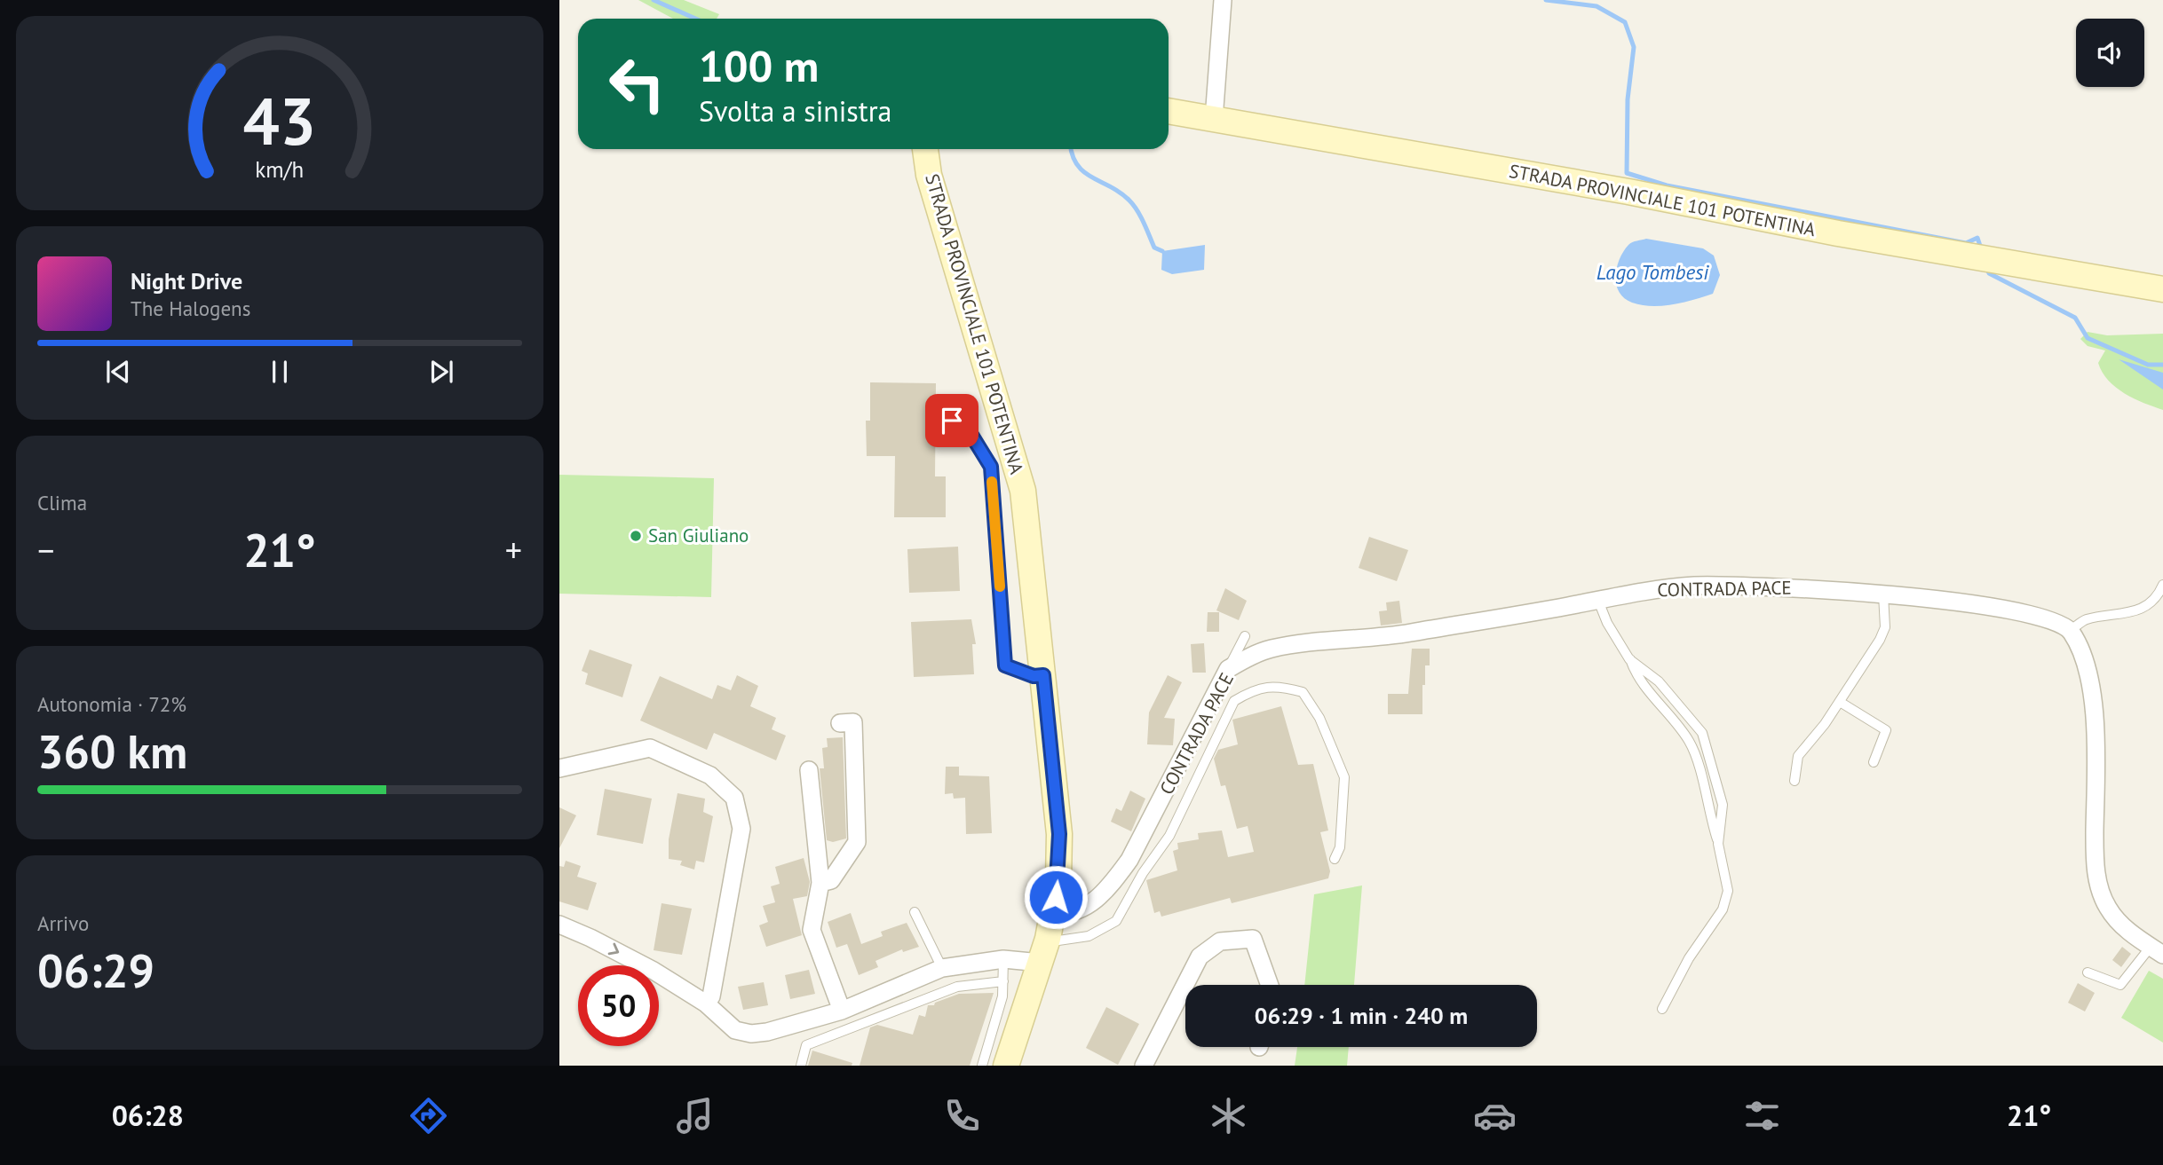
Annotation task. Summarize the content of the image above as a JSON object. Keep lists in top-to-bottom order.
{
  "streets": {
    "main road": ["STRADA PROVINCIALE 101 POTENTINA"],
    "street": ["CONTRADA PACE"]
  },
  "crossings": [
    ["STRADA PROVINCIALE 101 POTENTINA", "CONTRADA PACE"]
  ],
  "water": ["Lago Tombesi"],
  "places": ["San Giuliano"],
  "page": {
    "turn": ["100 m", "Svolta a sinistra"],
    "song": ["Night Drive", "The Halogens"],
    "tile": [
      "Clima",
      ["Autonomia · 72%", "360 km"],
      ["Arrivo", "06:29"]
    ],
    "heat": ["−", "21°", "+"],
    "limit": "50",
    "trip": "06:29 · 1 min · 240 m",
    "tabs": ["06:28", "21°"],
    "gauge": ["43", "km/h"]
  }
}
